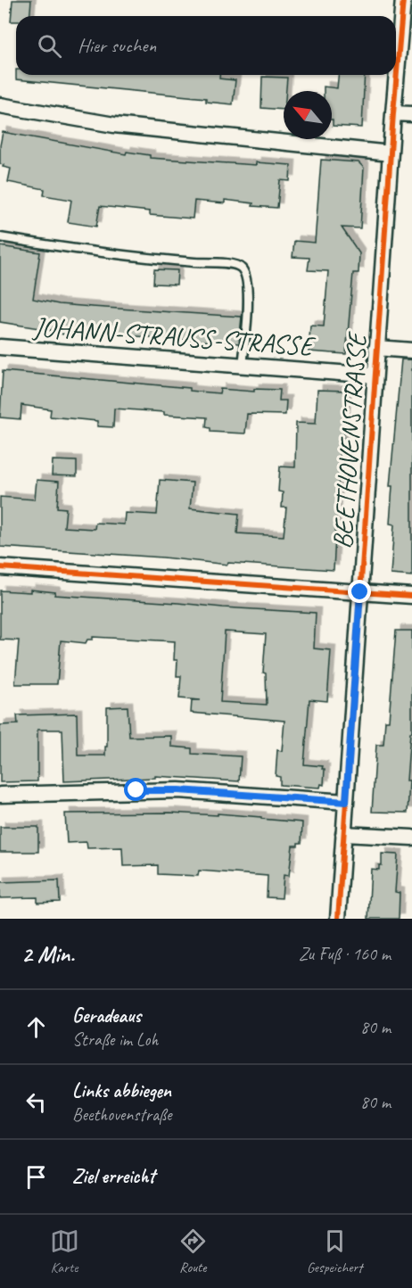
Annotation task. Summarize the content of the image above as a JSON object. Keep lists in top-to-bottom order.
{
  "streets": {
    "street": ["JOHANN-STRAUSS-STRASSE", "BEETHOVENSTRASSE"]
  },
  "crossings": [
    ["JOHANN-STRAUSS-STRASSE", "BEETHOVENSTRASSE"]
  ],
  "north": "top left",
  "page": {
    "search": "Hier suchen",
    "heading": ["2 Min.", "Zu Fuß · 160 m"],
    "list": [
      ["Geradeaus", "Straße im Loh", "80 m"],
      ["Links abbiegen", "Beethovenstraße", "80 m"],
      "Ziel erreicht"
    ],
    "nav": ["Karte", "Route", "Gespeichert"]
  }
}
